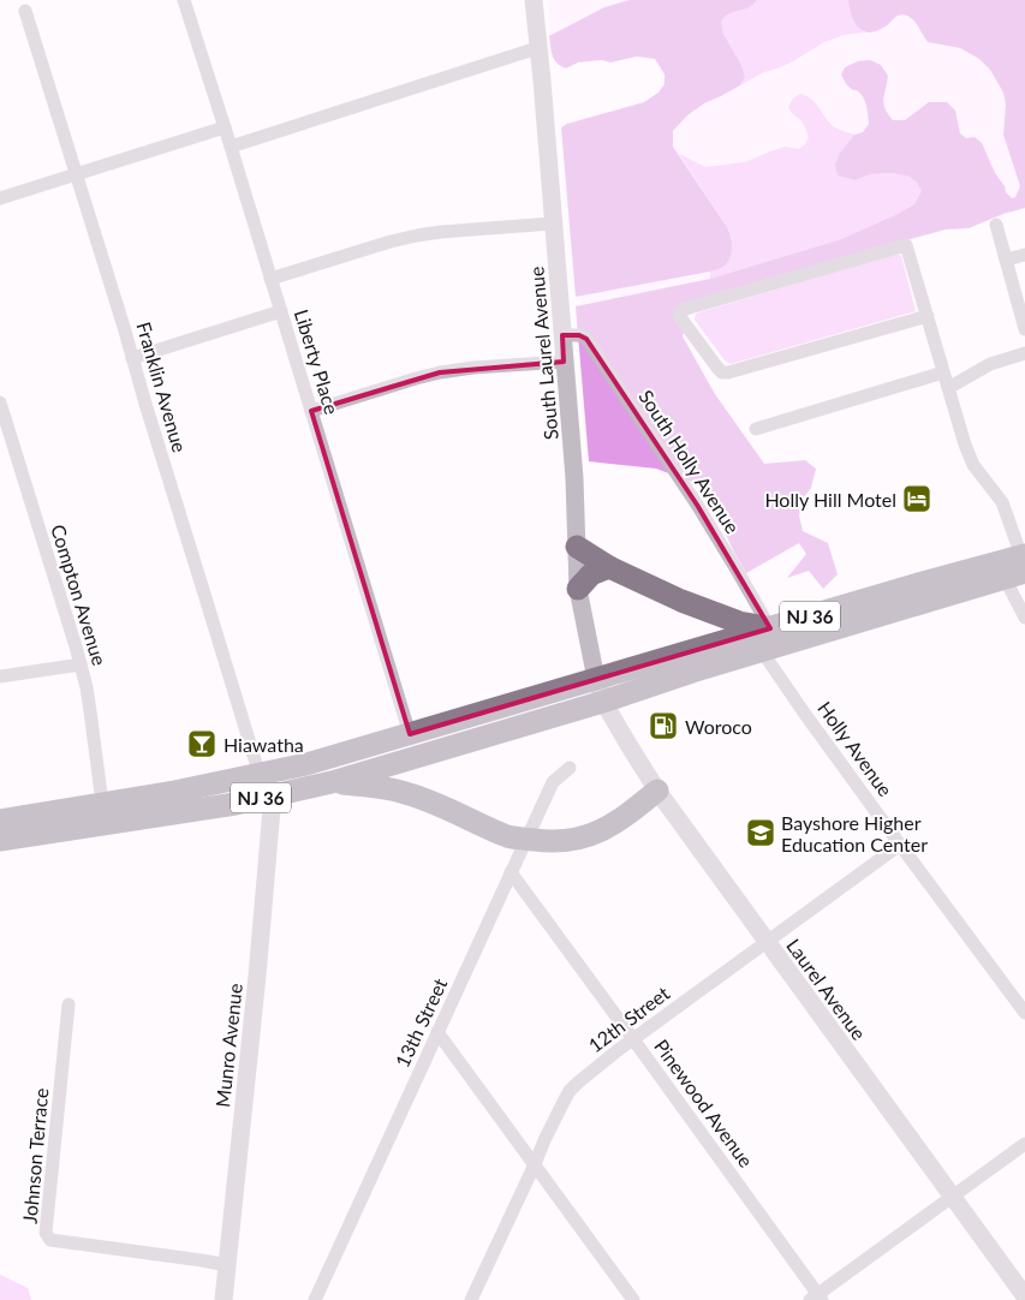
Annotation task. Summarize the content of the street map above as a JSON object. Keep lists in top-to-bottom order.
{
  "streets": {
    "highway": ["NJ 36"],
    "street": [
      "South Laurel Avenue",
      "Liberty Place",
      "Franklin Avenue",
      "South Holly Avenue",
      "Compton Avenue",
      "Holly Avenue",
      "Laurel Avenue",
      "12th Street",
      "13th Street",
      "Munro Avenue",
      "Pinewood Avenue",
      "Johnson Terrace"
    ]
  },
  "crossings": [
    ["South Laurel Avenue", "South Holly Avenue"],
    ["South Laurel Avenue", "NJ 36"],
    ["South Laurel Avenue", "Laurel Avenue"],
    ["Liberty Place", "NJ 36"],
    ["Franklin Avenue", "NJ 36"],
    ["South Holly Avenue", "NJ 36"],
    ["Compton Avenue", "NJ 36"],
    ["NJ 36", "Holly Avenue"],
    ["NJ 36", "Laurel Avenue"],
    ["NJ 36", "Munro Avenue"],
    ["Holly Avenue", "12th Street"],
    ["Laurel Avenue", "12th Street"],
    ["12th Street", "Pinewood Avenue"],
    ["13th Street", "Pinewood Avenue"],
    ["Munro Avenue", "Johnson Terrace"]
  ],
  "places": {
    "hotel": ["Holly Hill Motel"],
    "fuel station": ["Woroco"],
    "bar": ["Hiawatha"],
    "school or university": ["Bayshore Higher Education Center"]
  }
}
